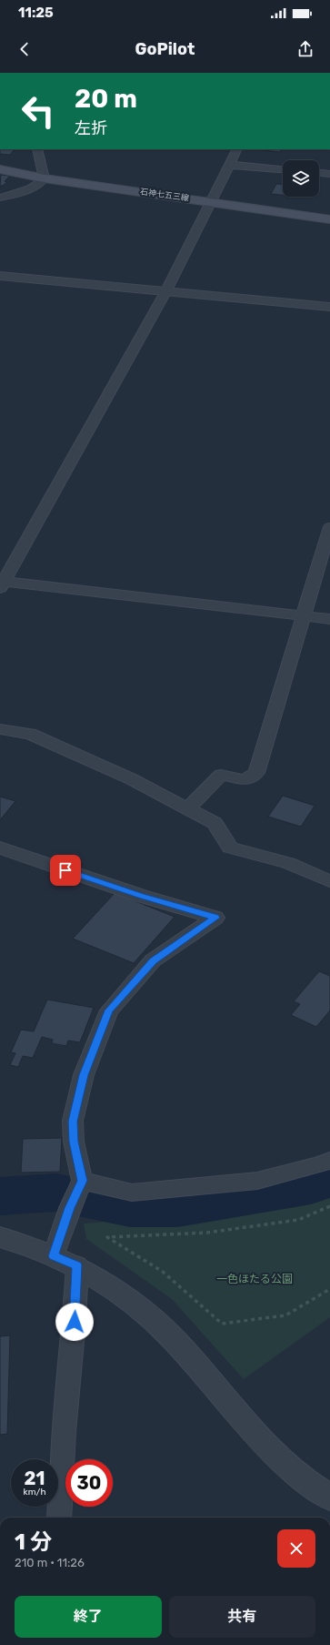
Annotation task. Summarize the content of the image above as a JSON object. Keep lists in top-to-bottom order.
{
  "streets": {
    "main road": ["石神七五三線"]
  },
  "parks": ["一色ほたる公園"],
  "page": {
    "status": "11:25",
    "header": "GoPilot",
    "turn": ["20 m", "左折"],
    "speed": "21 km/h",
    "limit": "30",
    "heading": ["1 分", "210 m · 11:26"],
    "buttons": ["終了", "共有"]
  }
}
